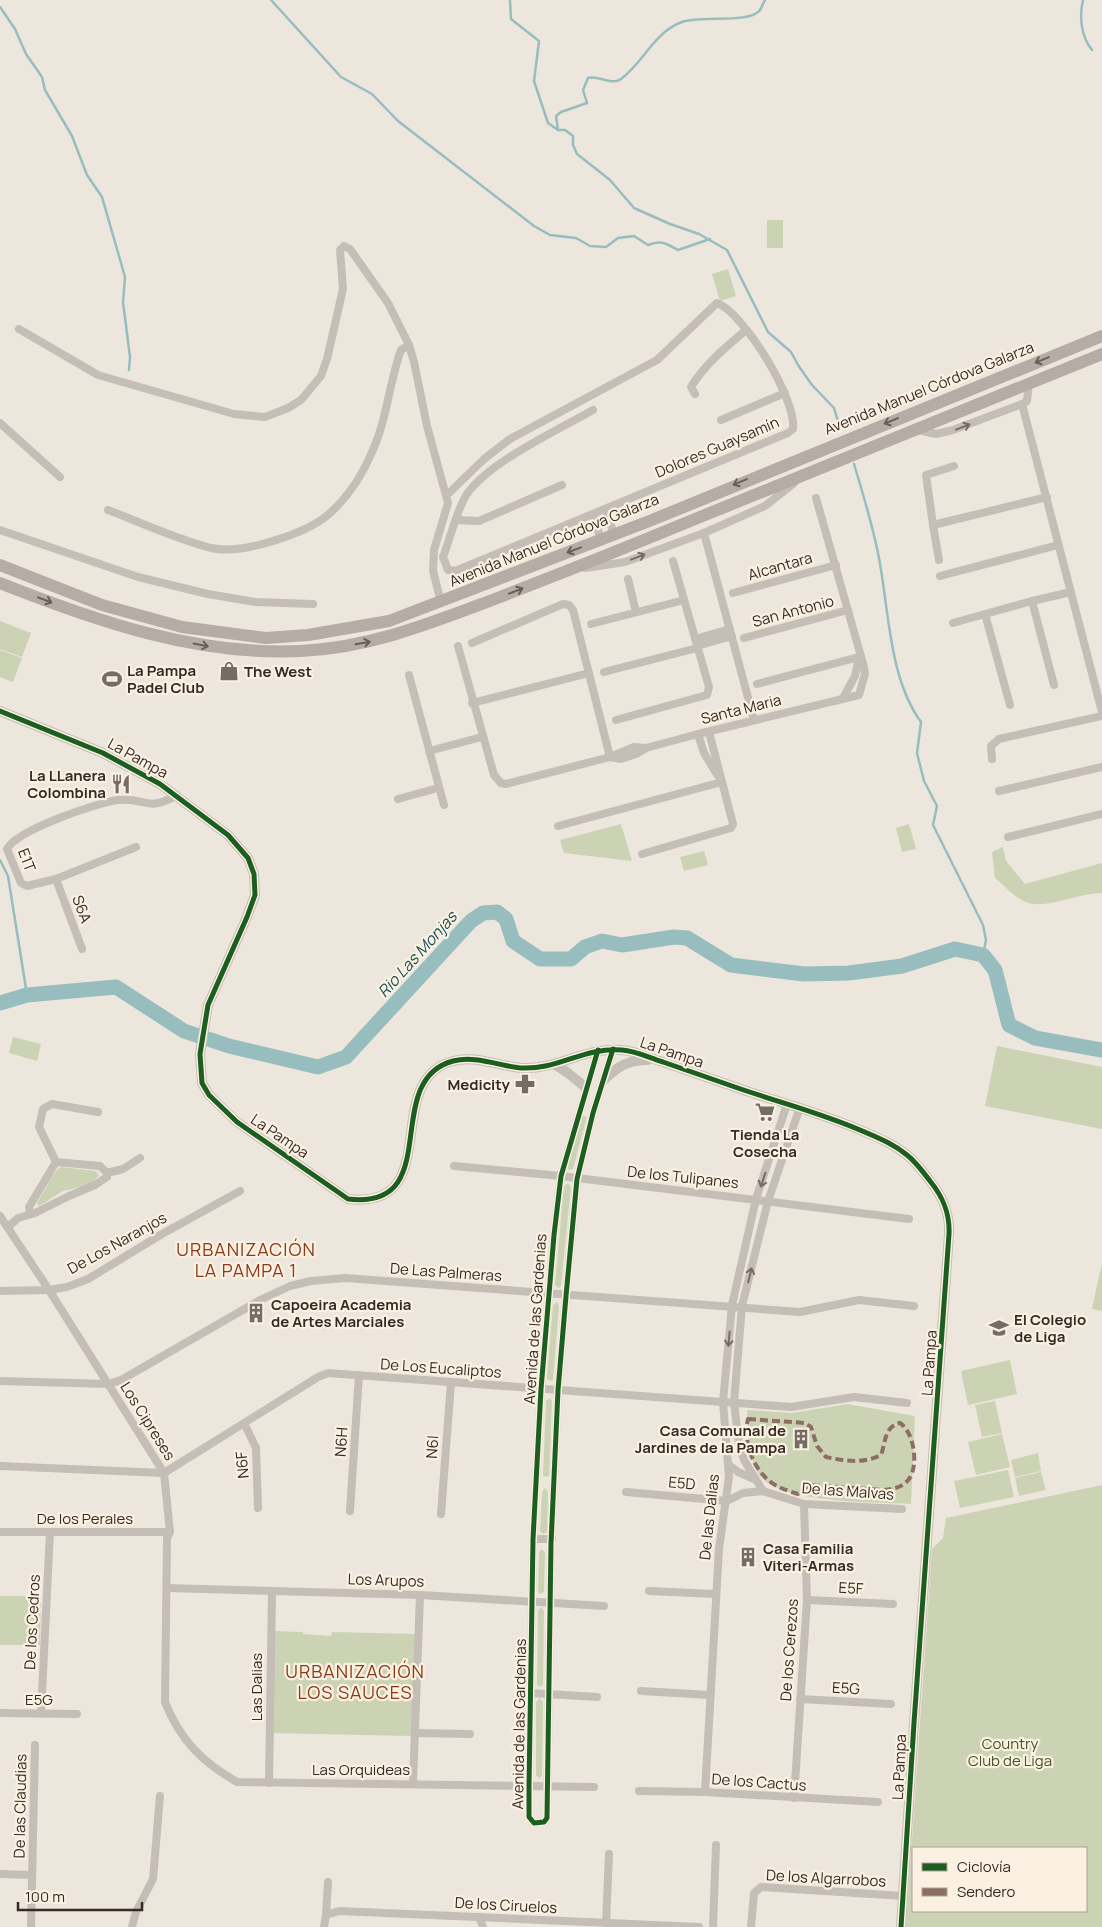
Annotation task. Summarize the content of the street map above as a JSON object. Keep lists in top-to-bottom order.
{
  "streets": {
    "main road": ["Avenida Manuel Córdova Galarza"],
    "street": [
      "Dolores Guaysamín",
      "Alcantara",
      "San Antonio",
      "Santa Maria",
      "La Pampa",
      "E1T",
      "S6A",
      "De los Tulipanes",
      "De Los Naranjos",
      "De Las Palmeras",
      "Avenida de las Gardenias",
      "De Los Eucaliptos",
      "Los Cipreses",
      "N6H",
      "N6I",
      "N6F",
      "E5D",
      "De las Malvas",
      "De las Dalias",
      "De los Perales",
      "Los Arupos",
      "E5F",
      "De los Cedros",
      "De los Cerezos",
      "Las Dalias",
      "E5G",
      "Las Orquideas",
      "De los Cactus",
      "De las Claudias",
      "De los Algarrobos",
      "De los Ciruelos"
    ]
  },
  "crossings": [
    ["Alcantara", "Santa Maria"],
    ["San Antonio", "Santa Maria"],
    ["La Pampa", "E1T"],
    ["La Pampa", "Avenida de las Gardenias"],
    ["La Pampa", "De las Dalias"],
    ["La Pampa", "De los Algarrobos"],
    ["E1T", "S6A"],
    ["De los Tulipanes", "Avenida de las Gardenias"],
    ["De los Tulipanes", "De las Dalias"],
    ["De Los Naranjos", "Los Cipreses"],
    ["De Las Palmeras", "Avenida de las Gardenias"],
    ["De Las Palmeras", "Los Cipreses"],
    ["De Las Palmeras", "De las Dalias"],
    ["Avenida de las Gardenias", "De Los Eucaliptos"],
    ["Avenida de las Gardenias", "Los Arupos"],
    ["Avenida de las Gardenias", "Las Orquideas"],
    ["De Los Eucaliptos", "Los Cipreses"],
    ["De Los Eucaliptos", "N6H"],
    ["De Los Eucaliptos", "N6I"],
    ["De Los Eucaliptos", "N6F"],
    ["De Los Eucaliptos", "De las Dalias"],
    ["Los Cipreses", "De los Perales"],
    ["Los Cipreses", "Los Arupos"],
    ["Los Cipreses", "Las Orquideas"],
    ["E5D", "De las Malvas"],
    ["E5D", "De las Dalias"],
    ["De las Malvas", "De los Cerezos"],
    ["De las Dalias", "De los Cactus"],
    ["De los Perales", "De los Cedros"],
    ["Los Arupos", "Las Dalias"],
    ["E5F", "De los Cerezos"],
    ["De los Cedros", "E5G"],
    ["De los Cerezos", "E5G"],
    ["De los Cerezos", "De los Cactus"],
    ["Las Dalias", "Las Orquideas"]
  ],
  "districts": ["URBANIZACIÓN LA PAMPA 1", "URBANIZACIÓN LOS SAUCES"],
  "water": ["Rio Las Monjas"],
  "parks": ["Country Club de Liga"],
  "places": {
    "shop": ["The West"],
    "sports": ["La Pampa Padel Club"],
    "restaurant": ["La LLanera Colombina"],
    "pharmacy": ["Medicity"],
    "supermarket": ["Tienda La Cosecha"],
    "building": ["Capoeira Academia de Artes Marciales", "Casa Comunal de Jardines de la Pampa", "Casa Familia Viteri-Armas"],
    "school or university": ["El Colegio de Liga"]
  },
  "legend": ["Ciclovía", "Sendero"],
  "scale_bar": "100 m"
}
